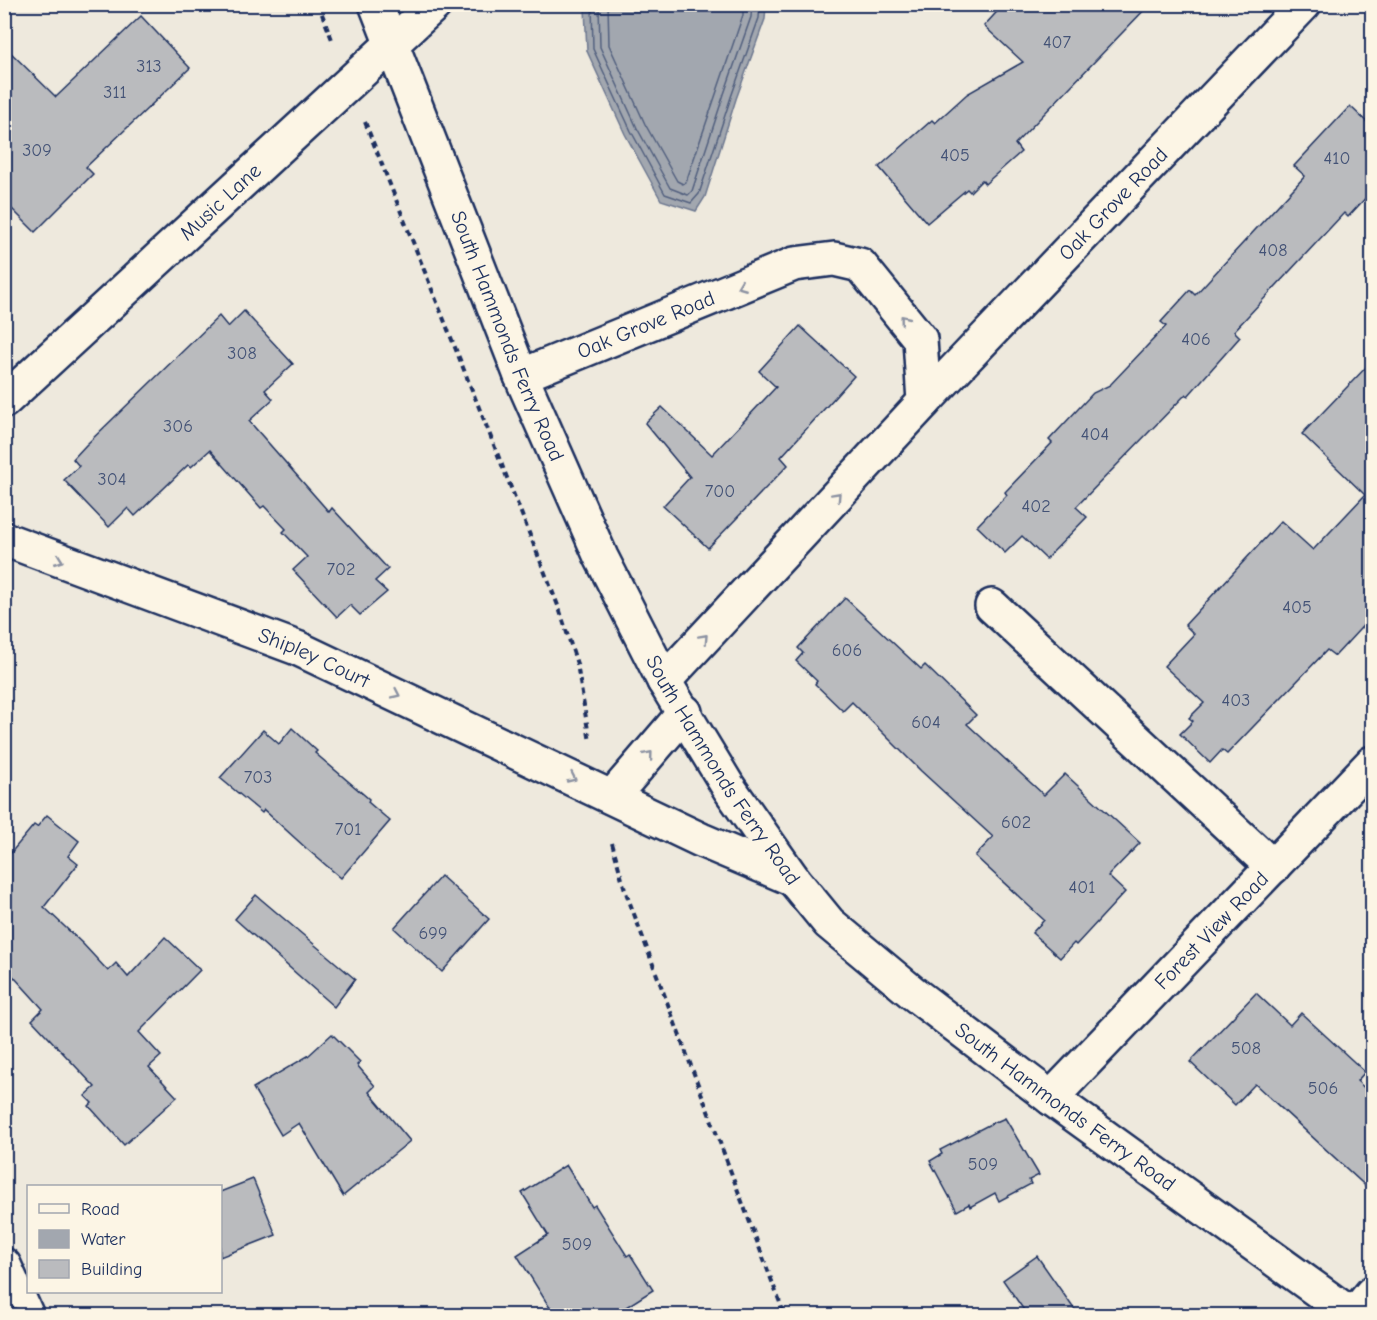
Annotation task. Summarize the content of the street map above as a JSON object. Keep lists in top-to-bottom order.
{
  "streets": {
    "street": [
      "Music Lane",
      "Oak Grove Road",
      "South Hammonds Ferry Road",
      "Shipley Court",
      "Forest View Road"
    ]
  },
  "crossings": [
    ["Music Lane", "South Hammonds Ferry Road"],
    ["Oak Grove Road", "South Hammonds Ferry Road"],
    ["South Hammonds Ferry Road", "Shipley Court"],
    ["South Hammonds Ferry Road", "Forest View Road"]
  ],
  "one_way": ["Shipley Court"],
  "house_numbers": [
    "407",
    "313",
    "311",
    "309",
    "405",
    "410",
    "408",
    "406",
    "308",
    "306",
    "404",
    "304",
    "700",
    "402",
    "702",
    "405",
    "606",
    "403",
    "604",
    "703",
    "602",
    "701",
    "401",
    "699",
    "508",
    "506",
    "509",
    "509"
  ],
  "legend": ["Road", "Water", "Building"]
}
